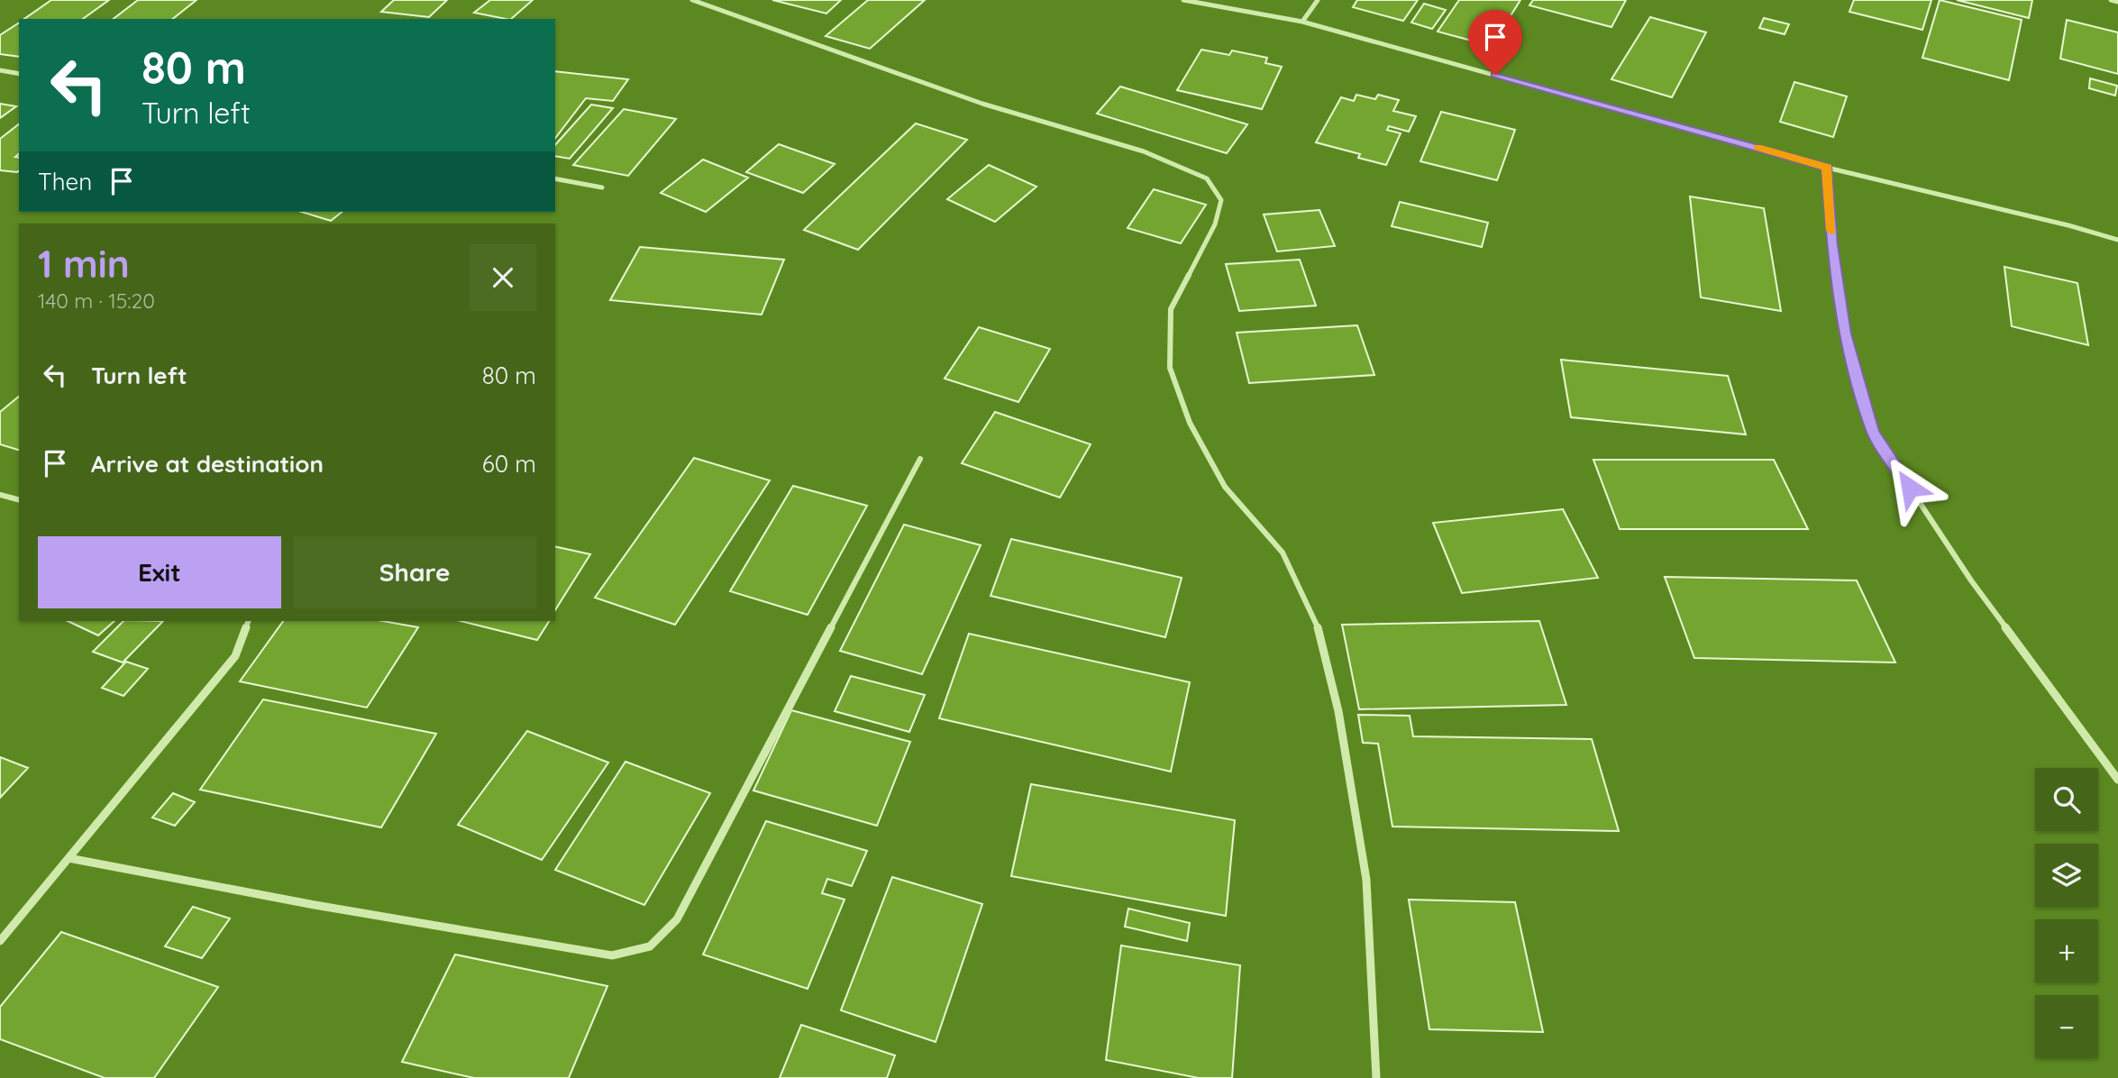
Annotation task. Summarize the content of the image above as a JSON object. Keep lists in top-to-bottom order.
{
  "page": {
    "turn": ["80 m", "Turn left"],
    "then": "Then",
    "heading": ["1 min", "140 m · 15:20"],
    "list": [
      {
        "name": "Turn left",
        "value": "80 m"
      },
      {
        "name": "Arrive at destination",
        "value": "60 m"
      }
    ],
    "buttons": ["Exit", "Share"],
    "map_buttons": ["+", "−"]
  }
}
